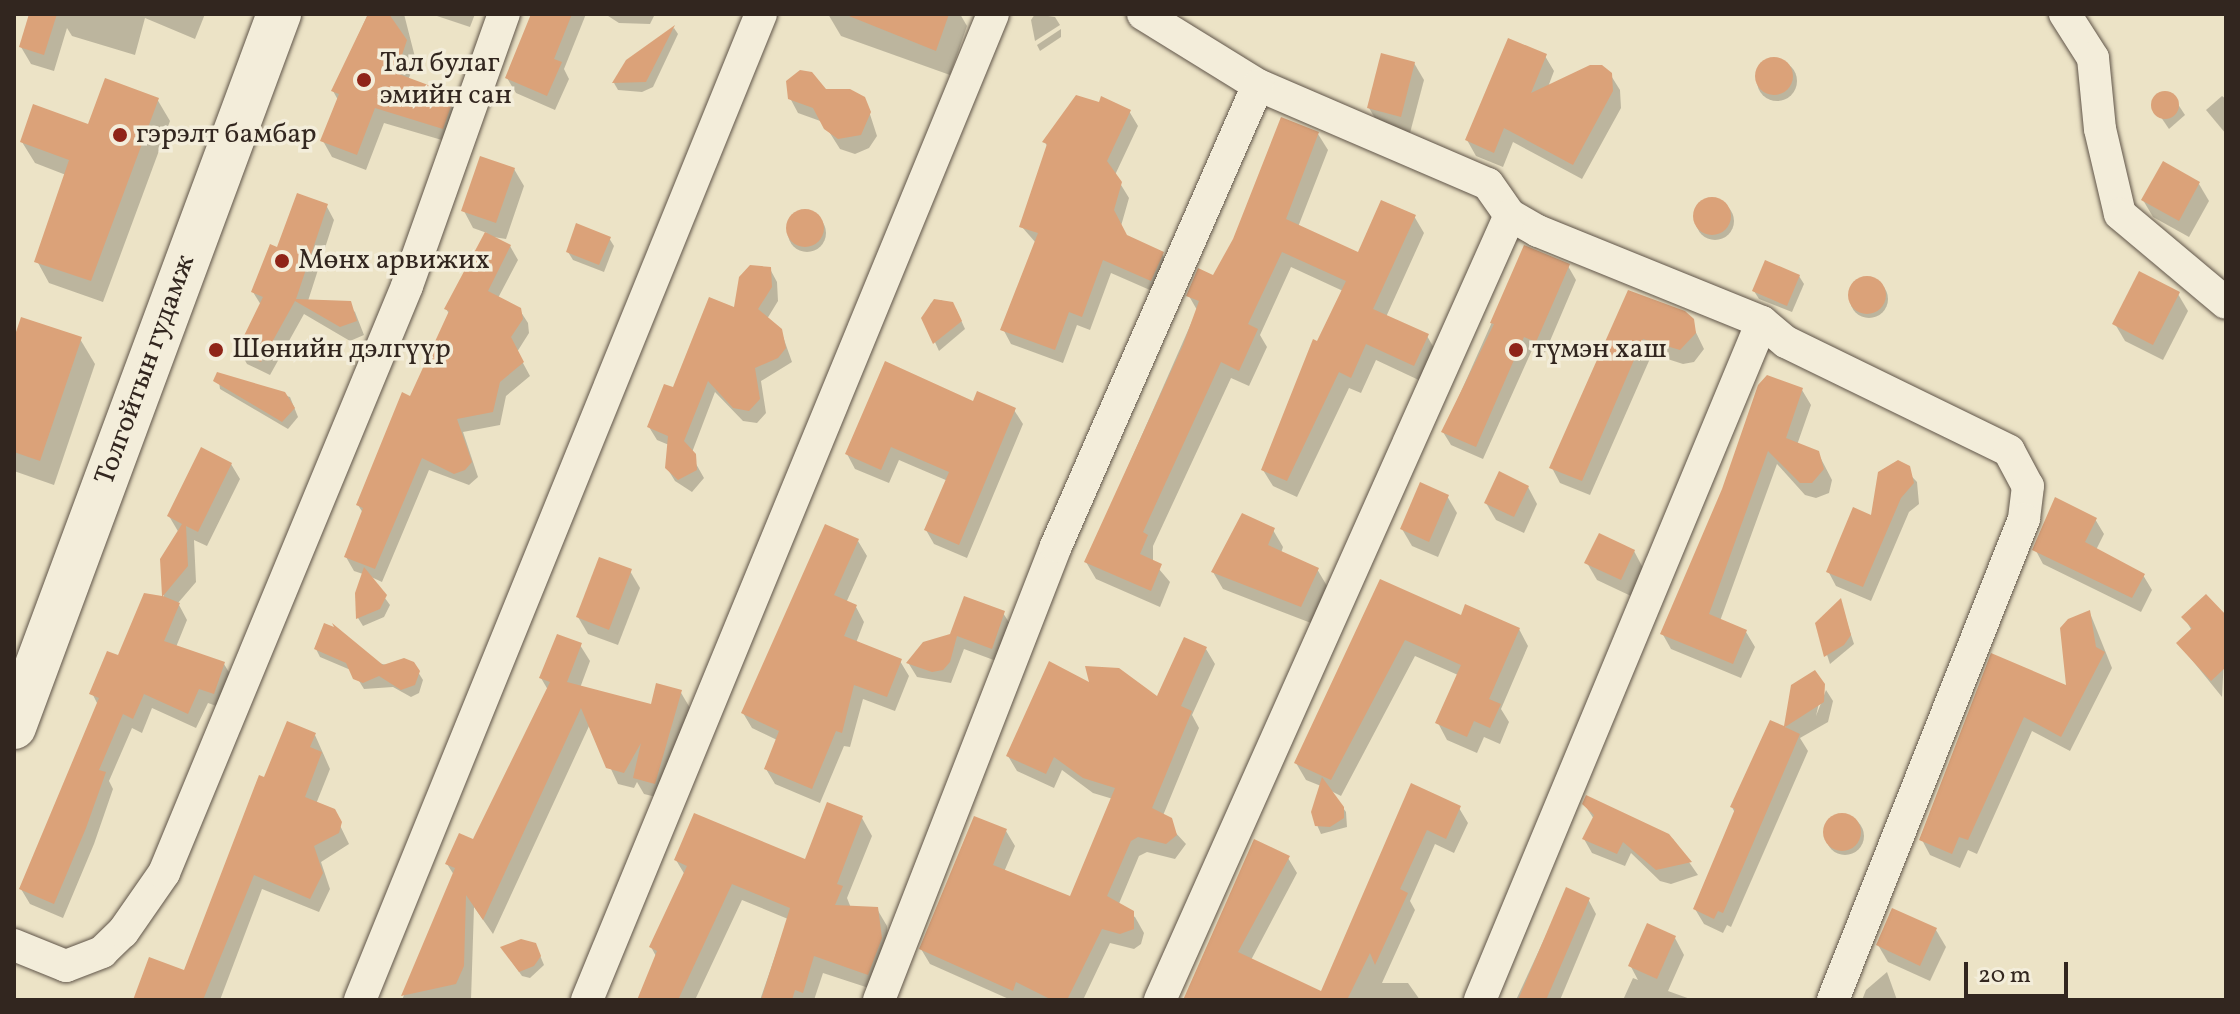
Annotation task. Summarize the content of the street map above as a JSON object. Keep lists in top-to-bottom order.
{
  "streets": {
    "main road": ["Толгойтын гудамж"]
  },
  "places": [
    "Тал булаг эмийн сан",
    "гэрэлт бамбар",
    "Мөнх арвижих",
    "Шөнийн дэлгүүр",
    "түмэн хаш"
  ],
  "scale_bar": "20 m"
}
